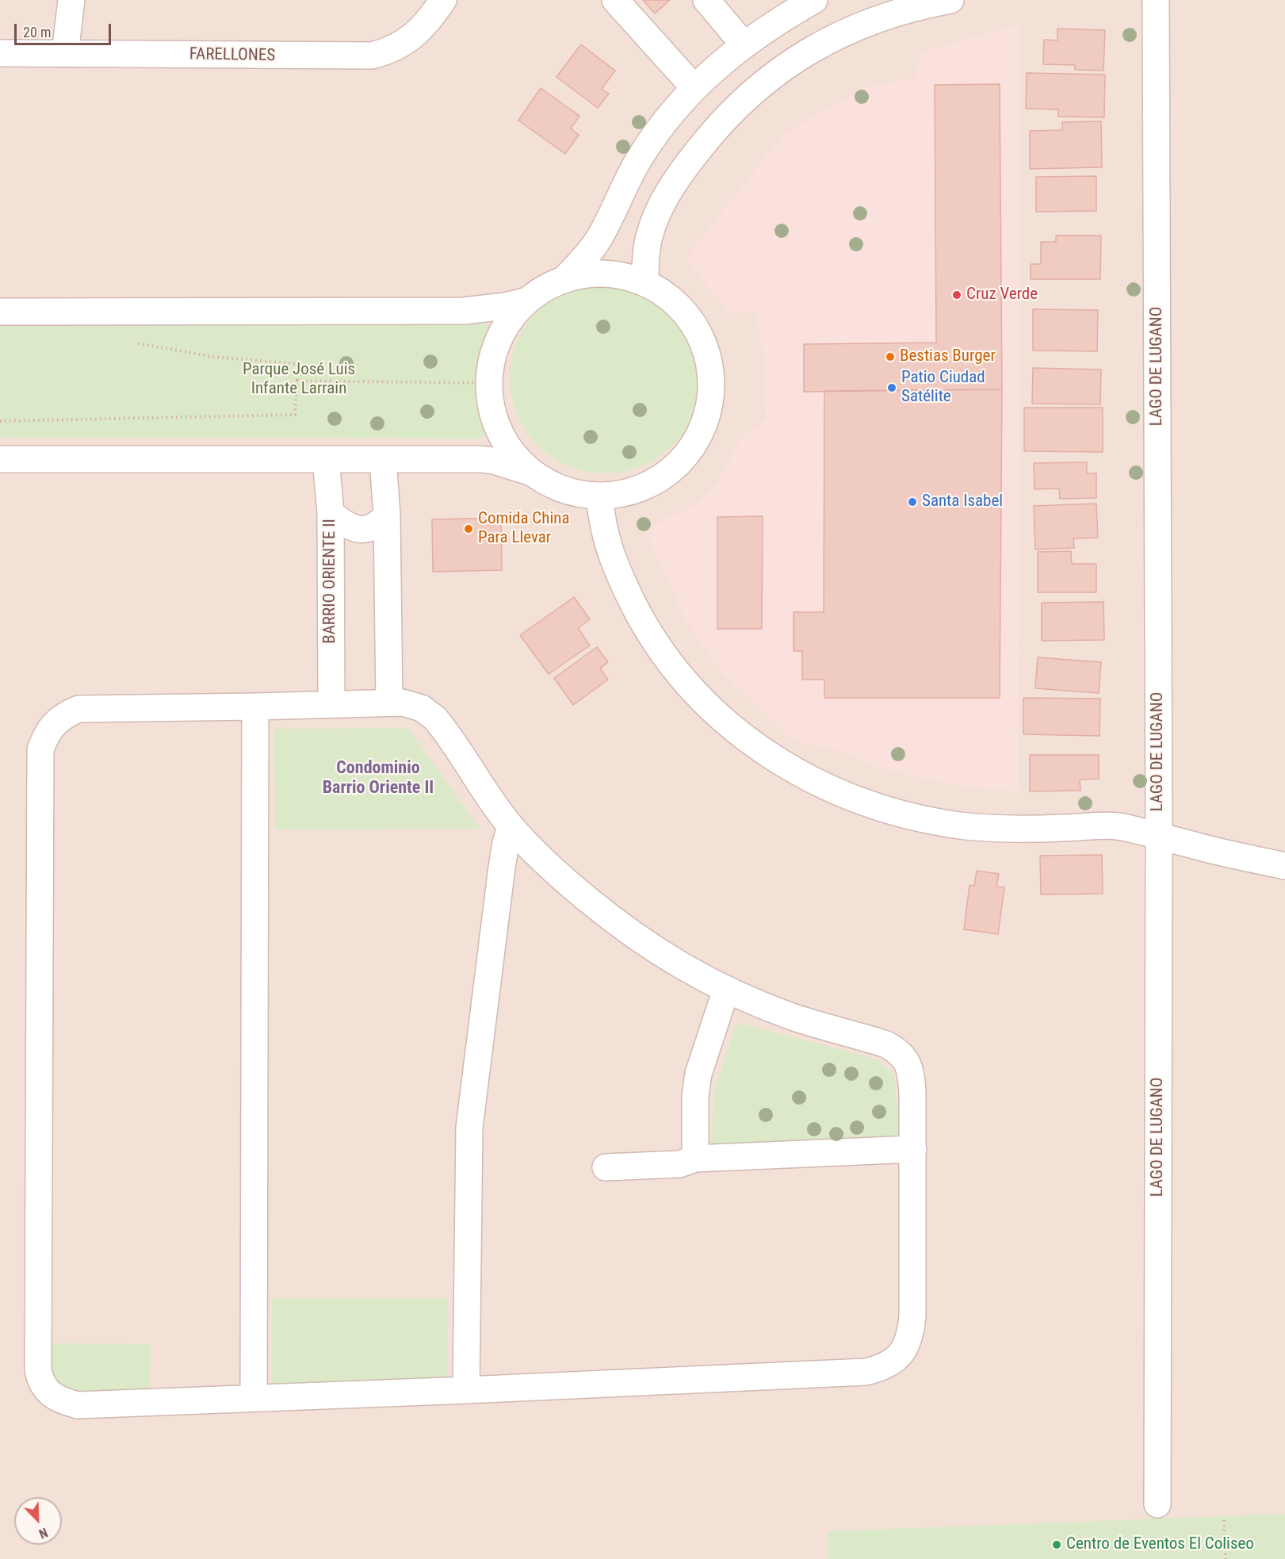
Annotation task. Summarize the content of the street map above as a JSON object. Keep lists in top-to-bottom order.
{
  "streets": {
    "street": ["FARELLONES", "LAGO DE LUGANO", "BARRIO ORIENTE II"]
  },
  "districts": ["Condominio Barrio Oriente II"],
  "parks": ["Parque José Luis Infante Larrain"],
  "places": [
    "Cruz Verde",
    "Bestias Burger",
    "Patio Ciudad Satélite",
    "Santa Isabel",
    "Comida China Para Llevar",
    "Centro de Eventos El Coliseo"
  ],
  "scale_bar": "20 m",
  "north": "bottom right"
}
